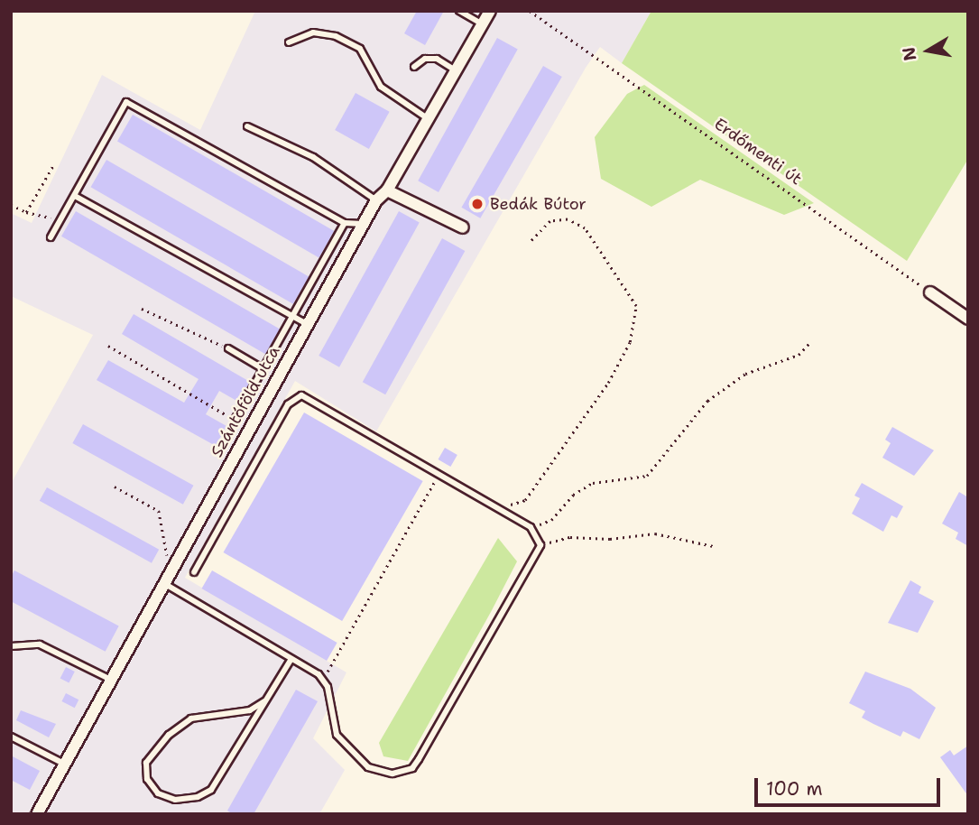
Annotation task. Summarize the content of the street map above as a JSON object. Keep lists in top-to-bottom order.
{
  "streets": {
    "street": ["Szántóföld utca"],
    "path": ["Erdőmenti út"]
  },
  "places": ["Bedák Bútor"],
  "scale_bar": "100 m",
  "north": "left"
}
